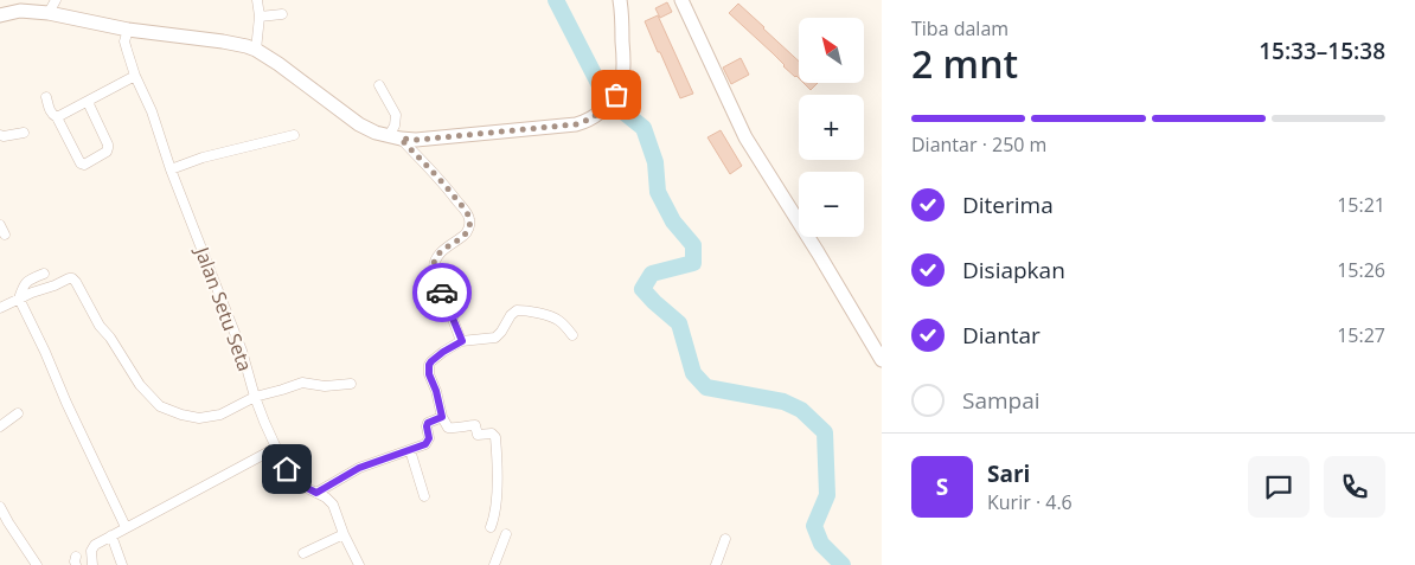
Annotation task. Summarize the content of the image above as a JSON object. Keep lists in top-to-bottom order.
{
  "streets": {
    "street": ["Jalan Setu Seta"]
  },
  "north": "top left",
  "page": {
    "heading": ["2 mnt", "Tiba dalam", "15:33–15:38"],
    "panel": ["Sari", "Kurir · 4.6"],
    "map_buttons": ["+", "−"],
    "bar": "Diantar · 250 m",
    "list": [
      ["Diterima", "15:21"],
      ["Disiapkan", "15:26"],
      ["Diantar", "15:27"],
      "Sampai"
    ],
    "round": "S"
  }
}
